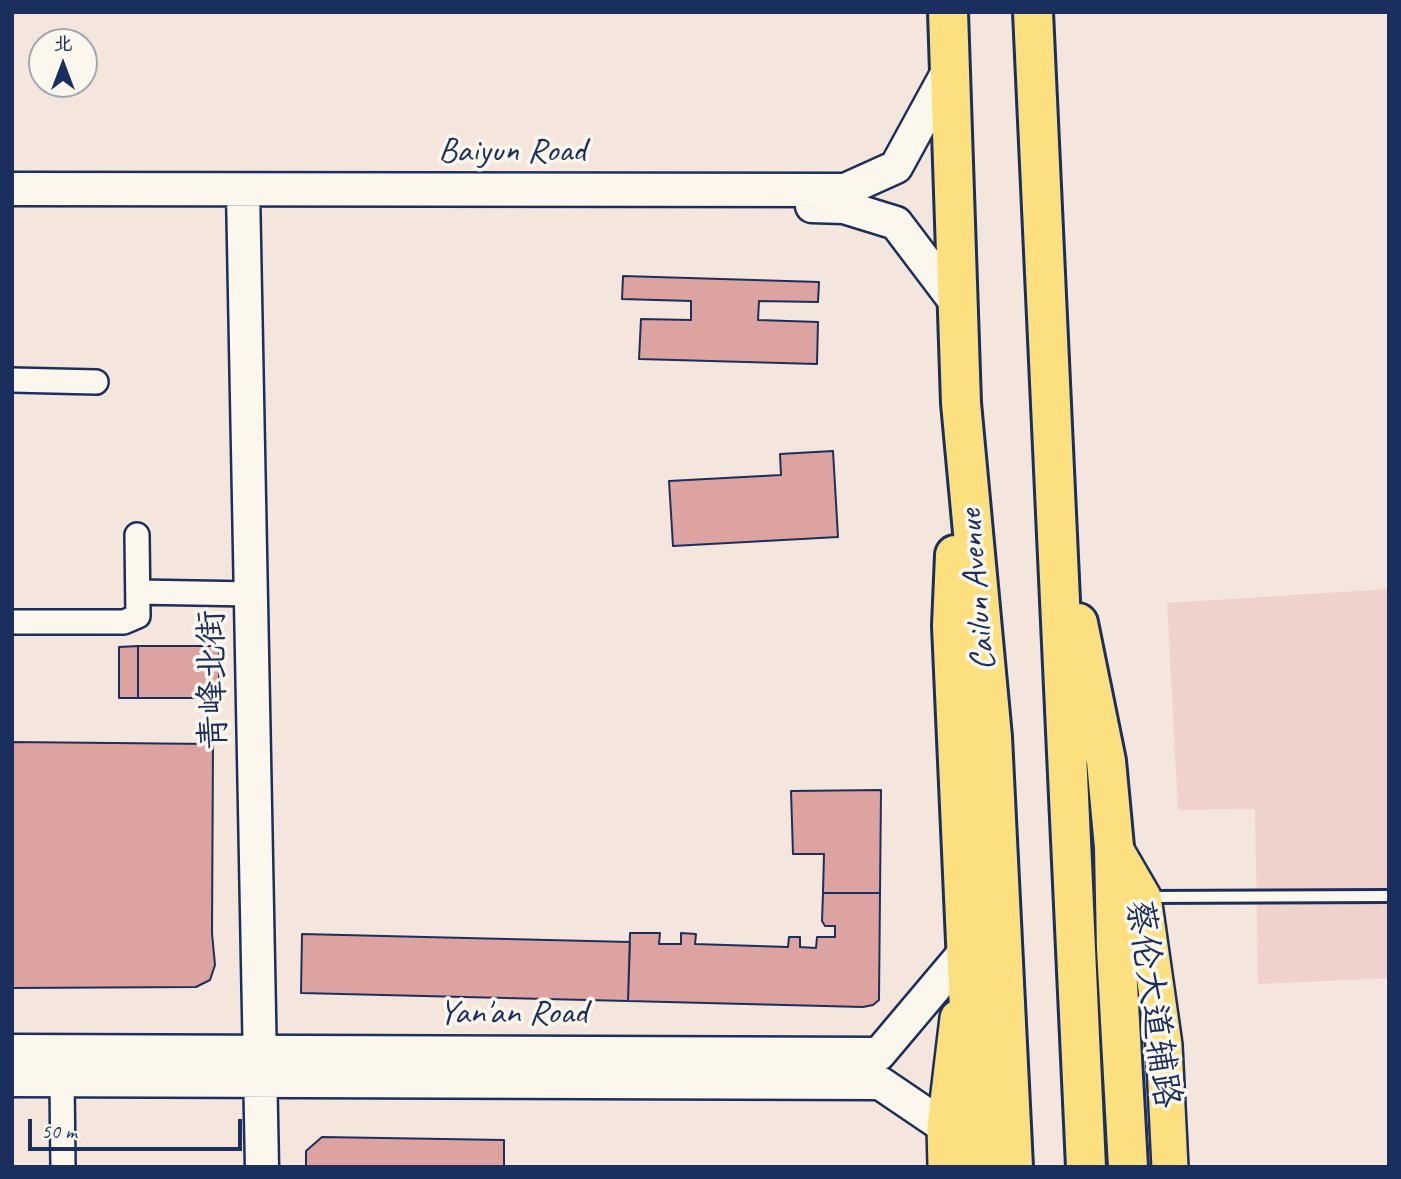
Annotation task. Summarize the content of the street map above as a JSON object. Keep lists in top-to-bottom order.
{
  "streets": {
    "highway": ["Cailun Avenue"],
    "main road": ["蔡伦大道辅路"],
    "street": ["Baiyun Road", "青峰北街", "Yan'an Road"]
  },
  "crossings": [
    ["Baiyun Road", "Cailun Avenue"],
    ["Baiyun Road", "青峰北街"],
    ["青峰北街", "Yan'an Road"]
  ],
  "scale_bar": "50 m",
  "north": "top"
}
